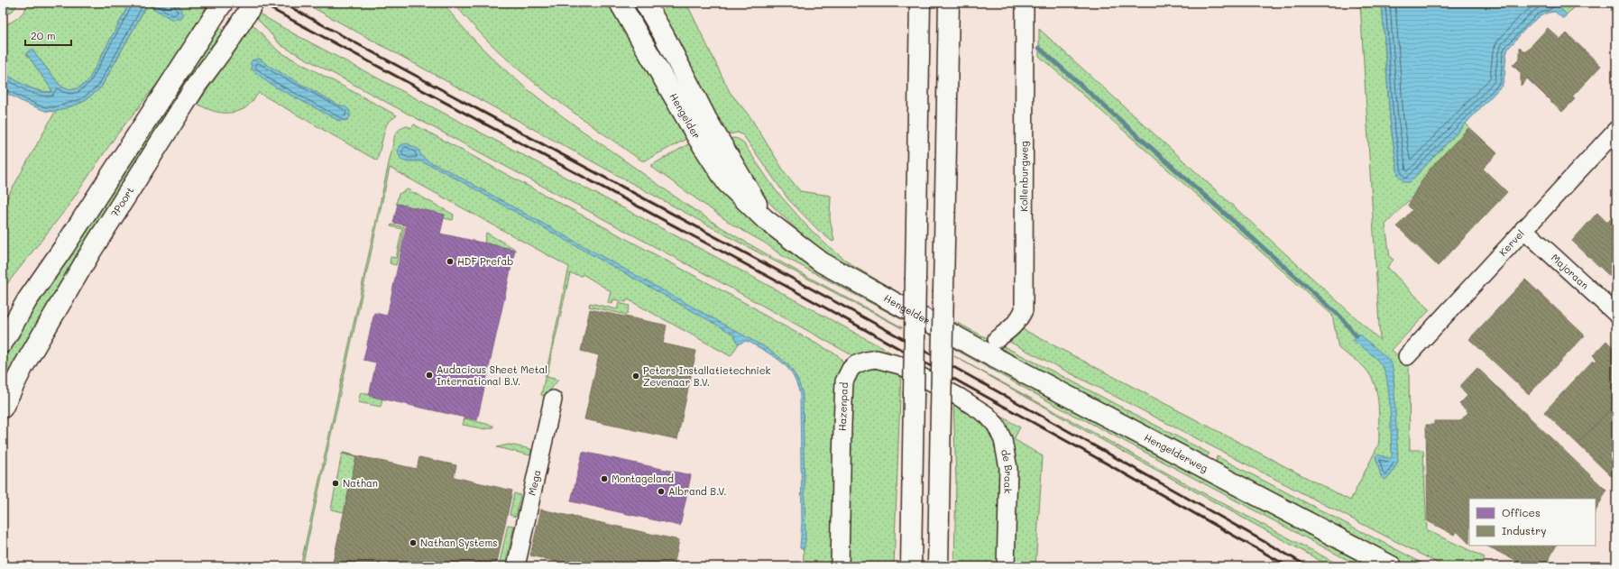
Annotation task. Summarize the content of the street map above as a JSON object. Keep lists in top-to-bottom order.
{
  "streets": {
    "main road": ["Hengelder", "7Poort", "Hengelderweg"],
    "street": [
      "Kollenburgweg",
      "Kervel",
      "Majoraan",
      "Hazenpad",
      "de Braak",
      "Mega"
    ]
  },
  "crossings": [
    ["Hengelder", "Hengelderweg"],
    ["Kervel", "Majoraan"],
    ["Hazenpad", "de Braak"]
  ],
  "places": [
    "HDF Prefab",
    "Audacious Sheet Metal International B.V.",
    "Peters Installatietechniek Zevenaar B.V.",
    "Montageland",
    "Nathan",
    "Albrand B.V.",
    "Nathan Systems"
  ],
  "legend": ["Offices", "Industry"],
  "scale_bar": "20 m"
}
